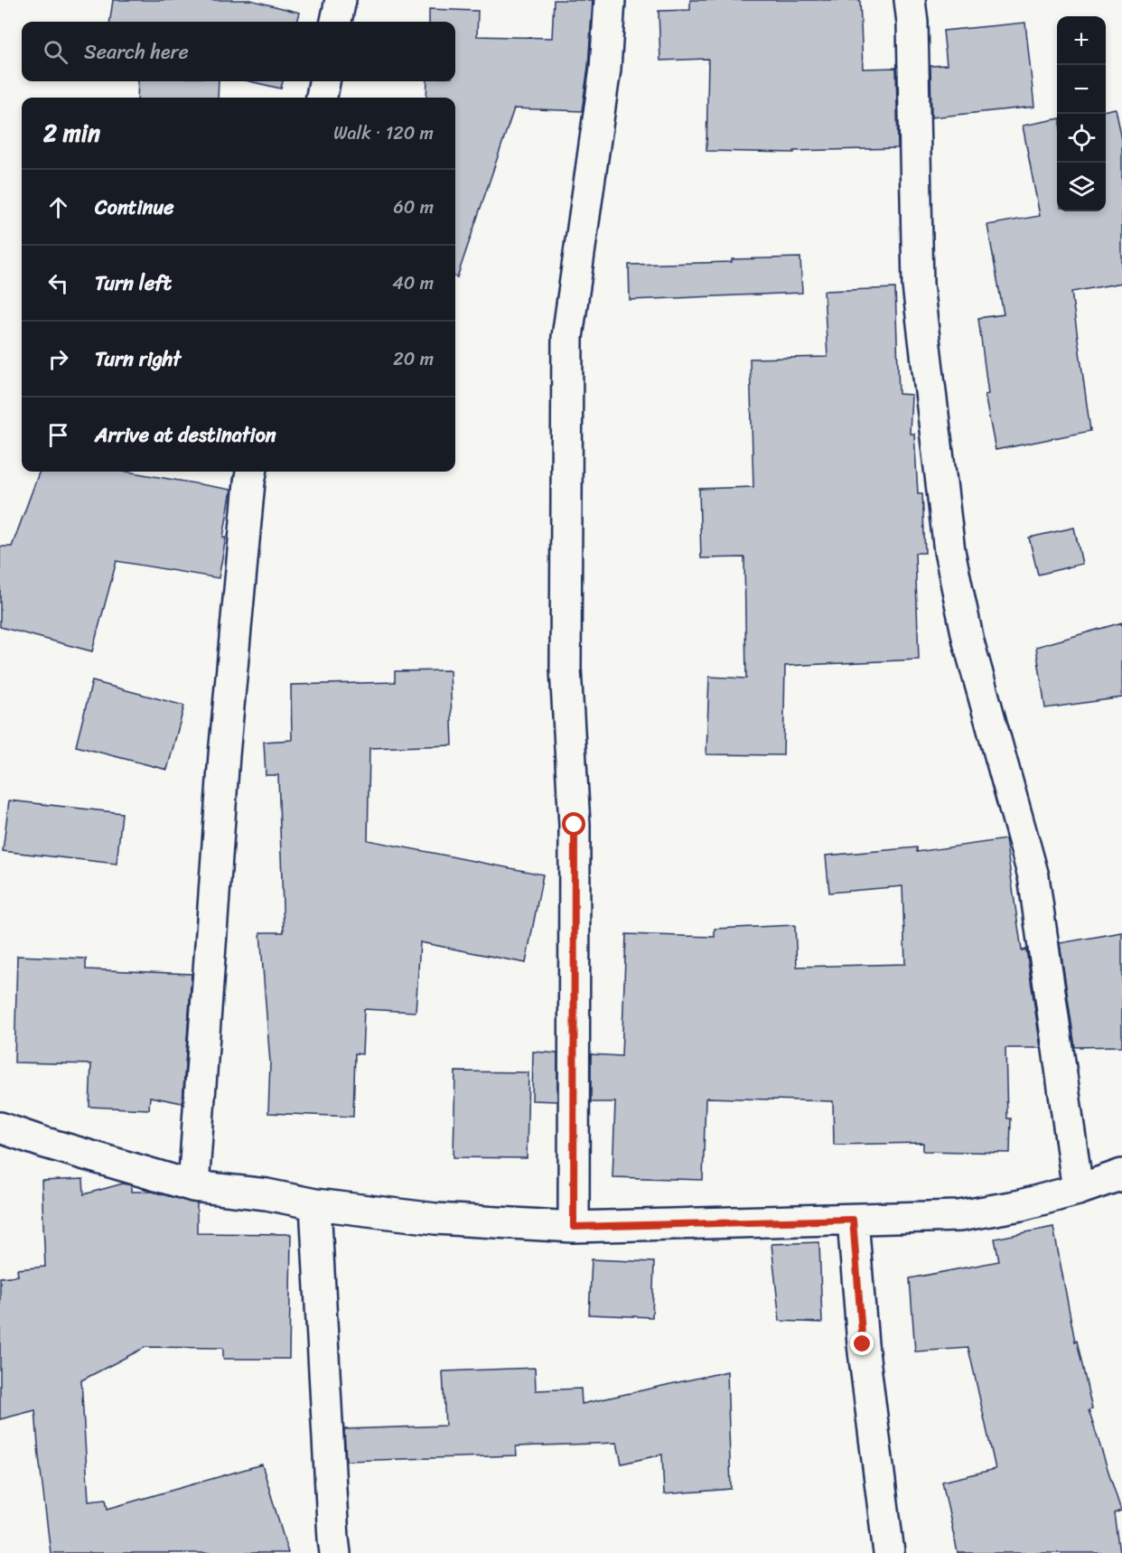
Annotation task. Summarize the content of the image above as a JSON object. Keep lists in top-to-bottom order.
{
  "page": {
    "map_buttons": ["+", "−"],
    "search": "Search here",
    "heading": ["2 min", "Walk · 120 m"],
    "list": [
      ["Continue", "60 m"],
      ["Turn left", "40 m"],
      ["Turn right", "20 m"],
      "Arrive at destination"
    ]
  }
}
